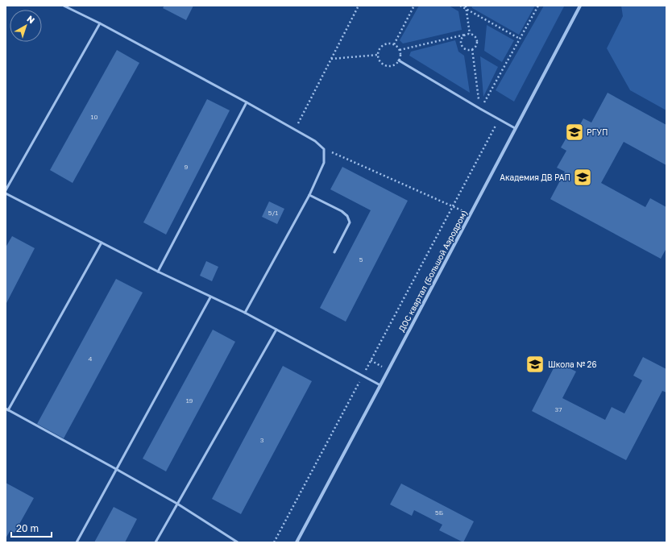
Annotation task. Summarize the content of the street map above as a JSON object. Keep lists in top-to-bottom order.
{
  "streets": {
    "street": ["ДОС квартал (Большой Аэродром)"]
  },
  "places": {
    "school or university": ["РГУП", "Академия ДВ РАП", "Школа № 26"]
  },
  "house_numbers": [
    "10",
    "9",
    "5/1",
    "5",
    "4",
    "19",
    "37",
    "3",
    "5Б"
  ],
  "scale_bar": "20 m",
  "north": "top right"
}
